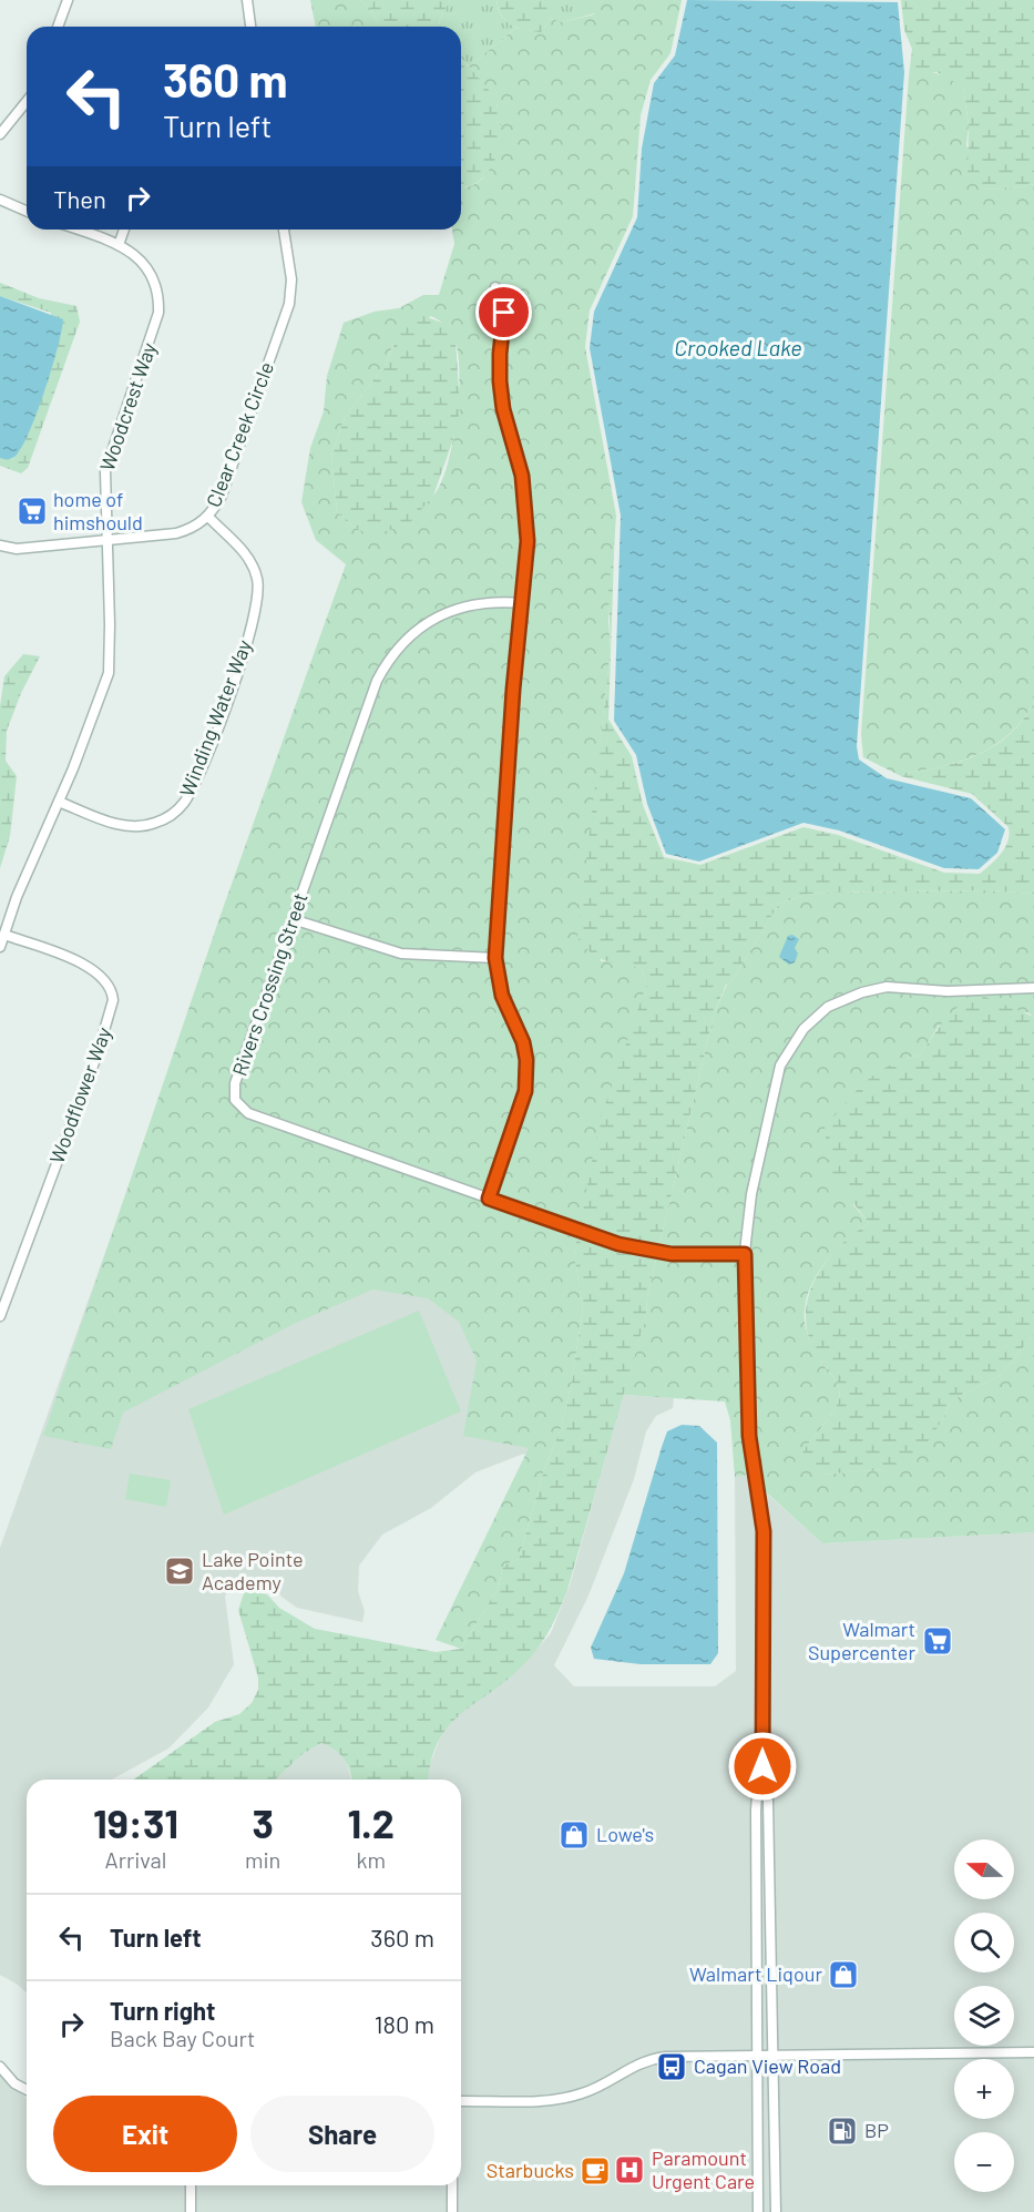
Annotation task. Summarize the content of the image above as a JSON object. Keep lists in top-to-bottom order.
{
  "streets": {
    "street": [
      "Woodcrest Way",
      "Clear Creek Circle",
      "Winding Water Way",
      "Rivers Crossing Street",
      "Woodflower Way"
    ]
  },
  "crossings": [
    ["Woodcrest Way", "Clear Creek Circle"],
    ["Woodcrest Way", "Winding Water Way"],
    ["Woodcrest Way", "Woodflower Way"],
    ["Clear Creek Circle", "Winding Water Way"]
  ],
  "water": ["Crooked Lake"],
  "places": {
    "supermarket": ["home of himshould", "Walmart Supercenter"],
    "school or university": ["Lake Pointe Academy"],
    "shop": ["Lowe's", "Walmart Liqour"],
    "bus stop": ["Cagan View Road"],
    "fuel station": ["BP"],
    "hospital": ["Paramount Urgent Care"],
    "cafe": ["Starbucks"]
  },
  "north": "left",
  "page": {
    "turn": ["360 m", "Turn left"],
    "then": "Then",
    "eta": [
      "19:31",
      "Arrival",
      "3",
      "min",
      "1.2",
      "km"
    ],
    "map_buttons": ["+", "−"],
    "list": [
      {
        "name": "Turn left",
        "value": "360 m"
      },
      {
        "name": "Turn right",
        "note": "Back Bay Court",
        "value": "180 m"
      }
    ],
    "buttons": ["Exit", "Share"]
  }
}
